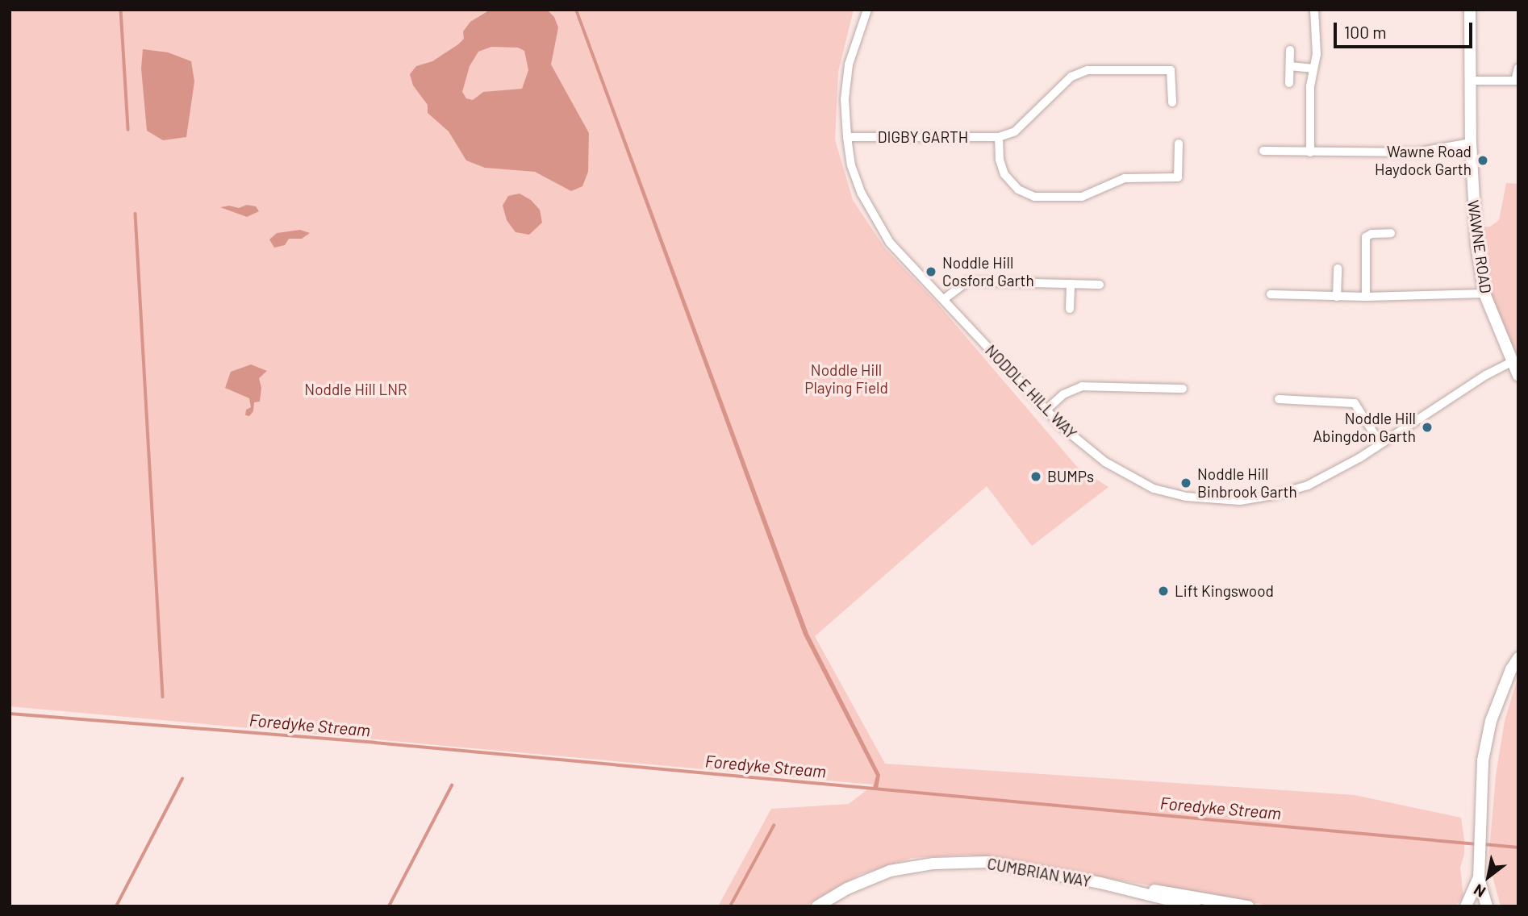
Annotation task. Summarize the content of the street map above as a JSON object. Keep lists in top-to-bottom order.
{
  "streets": {
    "street": [
      "DIGBY GARTH",
      "WAWNE ROAD",
      "NODDLE HILL WAY",
      "CUMBRIAN WAY"
    ]
  },
  "crossings": [
    ["DIGBY GARTH", "NODDLE HILL WAY"],
    ["WAWNE ROAD", "NODDLE HILL WAY"]
  ],
  "water": ["Foredyke Stream"],
  "parks": ["Noddle Hill Playing Field", "Noddle Hill LNR"],
  "places": [
    "Wawne Road Haydock Garth",
    "Noddle Hill Cosford Garth",
    "Noddle Hill Abingdon Garth",
    "BUMPs",
    "Noddle Hill Binbrook Garth",
    "Lift Kingswood"
  ],
  "scale_bar": "100 m",
  "north": "bottom left"
}
